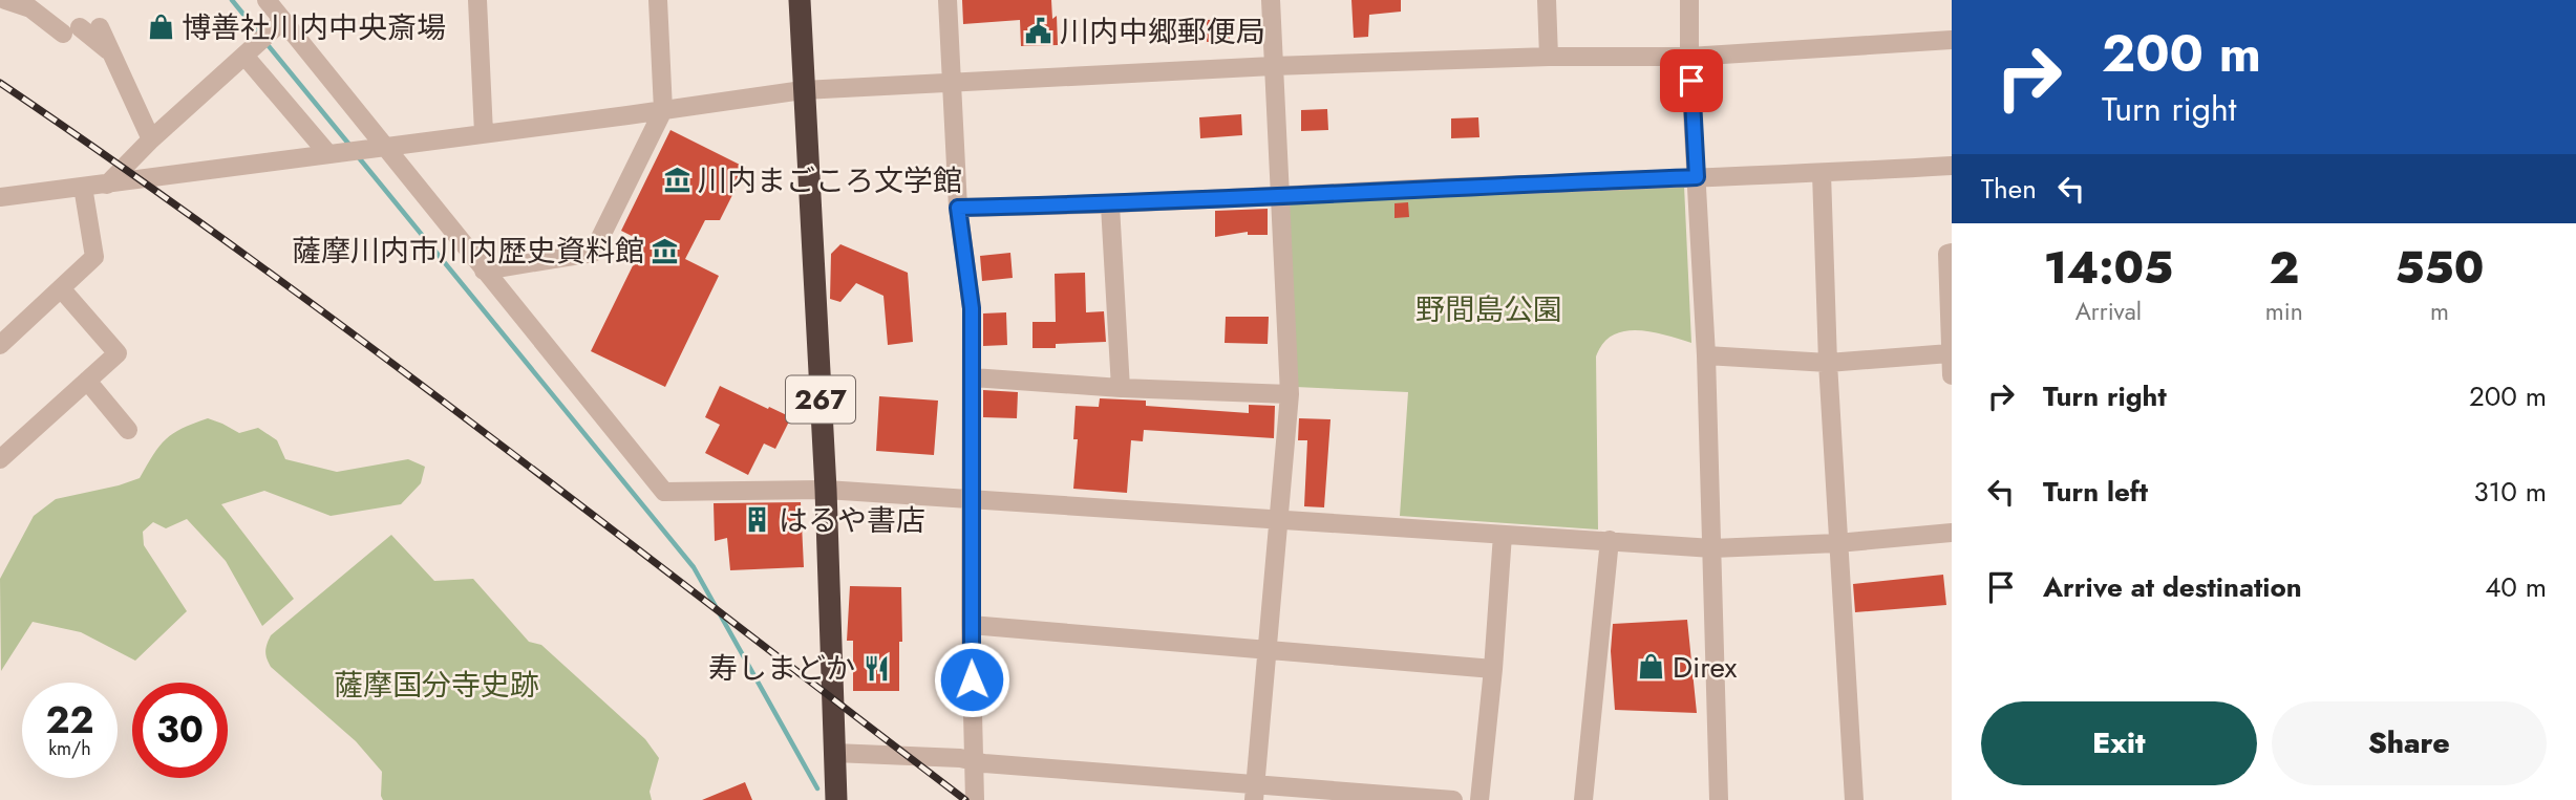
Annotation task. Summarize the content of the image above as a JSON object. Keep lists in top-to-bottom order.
{
  "streets": {
    "highway": ["267"]
  },
  "parks": ["野間島公園", "薩摩国分寺史跡"],
  "places": {
    "shop": ["博善社川内中央斎場", "Direx"],
    "public building": ["川内中郷郵便局"],
    "museum": ["川内まごころ文学館", "薩摩川内市川内歴史資料館"],
    "building": ["はるや書店"],
    "restaurant": ["寿しまどか"]
  },
  "page": {
    "turn": ["200 m", "Turn right"],
    "then": "Then",
    "eta": [
      "14:05",
      "Arrival",
      "2",
      "min",
      "550",
      "m"
    ],
    "list": [
      {
        "name": "Turn right",
        "value": "200 m"
      },
      {
        "name": "Turn left",
        "value": "310 m"
      },
      {
        "name": "Arrive at destination",
        "value": "40 m"
      }
    ],
    "speed": "22 km/h",
    "limit": "30",
    "buttons": ["Exit", "Share"]
  }
}
